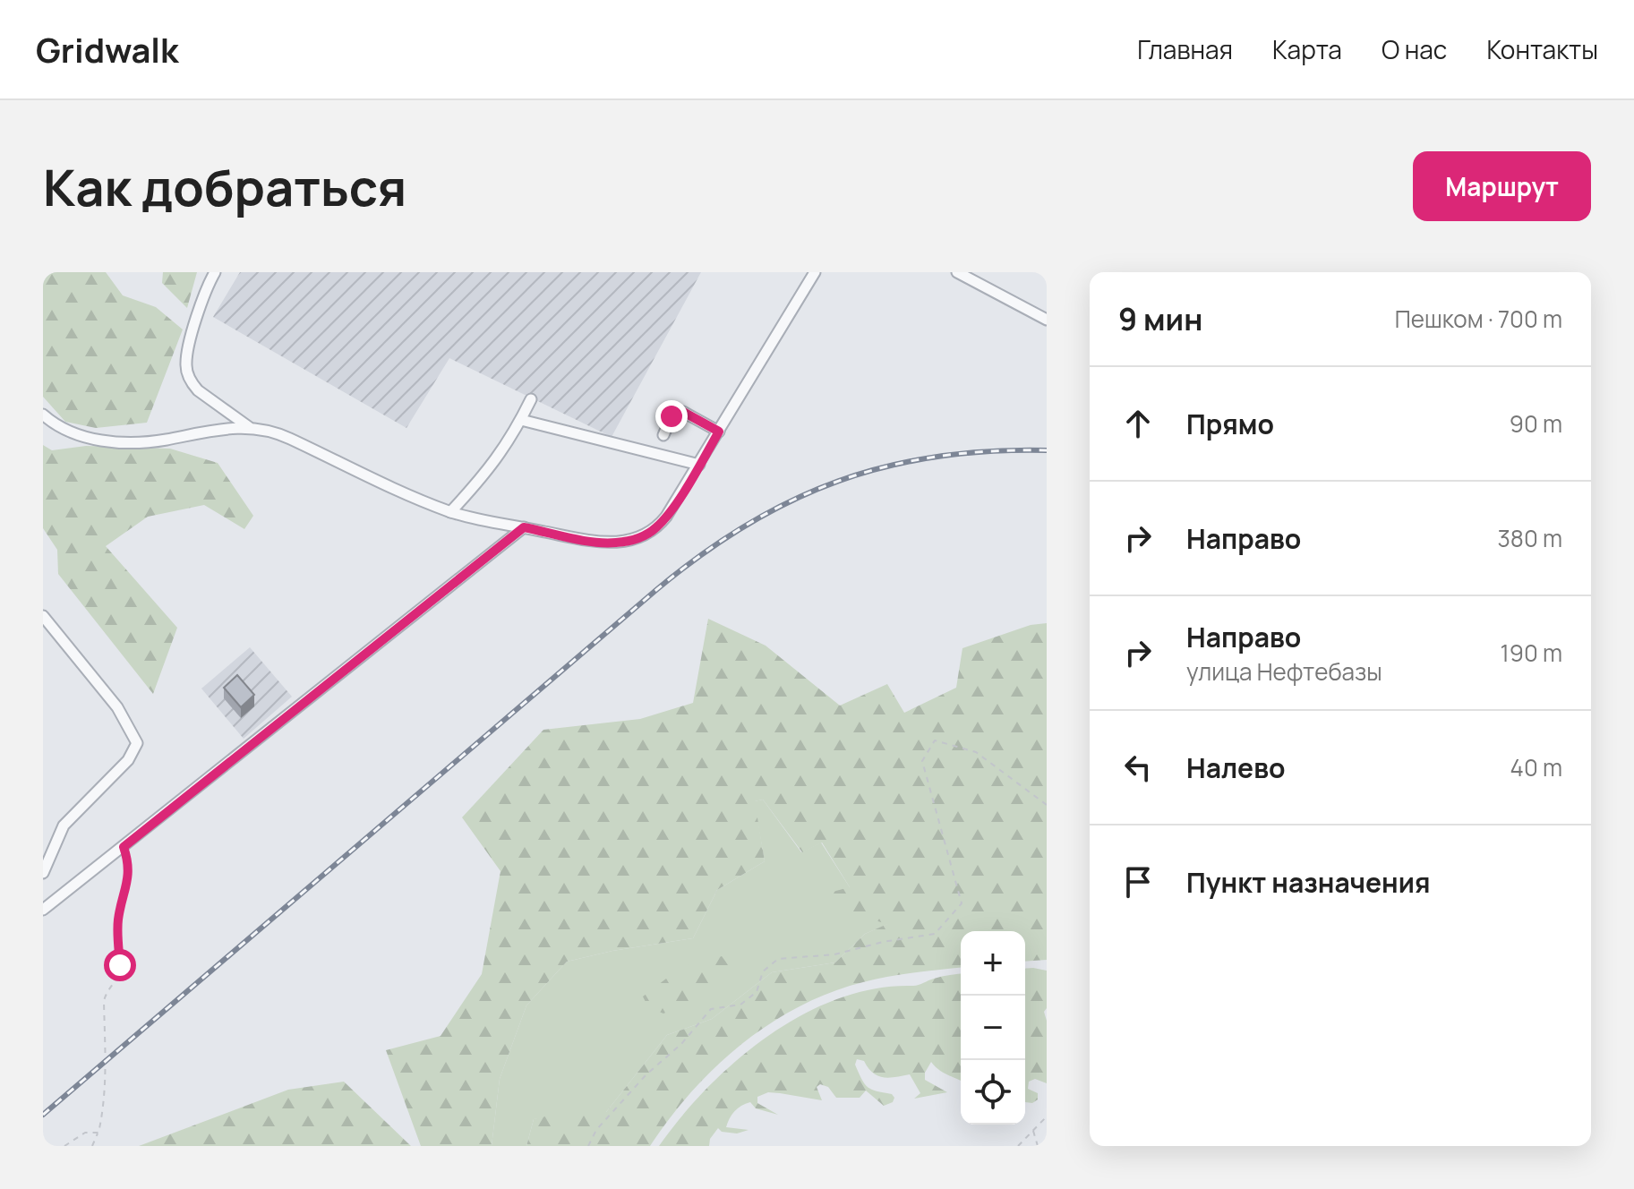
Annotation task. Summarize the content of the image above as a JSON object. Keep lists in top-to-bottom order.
{
  "page": {
    "header": "Gridwalk",
    "nav": [
      "Главная",
      "Карта",
      "О нас",
      "Контакты"
    ],
    "buttons": "Маршрут",
    "title": "Как добраться",
    "heading": ["9 мин", "Пешком · 700 m"],
    "list": [
      ["Прямо", "90 m"],
      ["Направо", "380 m"],
      ["Направо", "улица Нефтебазы", "190 m"],
      ["Налево", "40 m"],
      "Пункт назначения"
    ],
    "map_buttons": ["+", "−"]
  }
}
